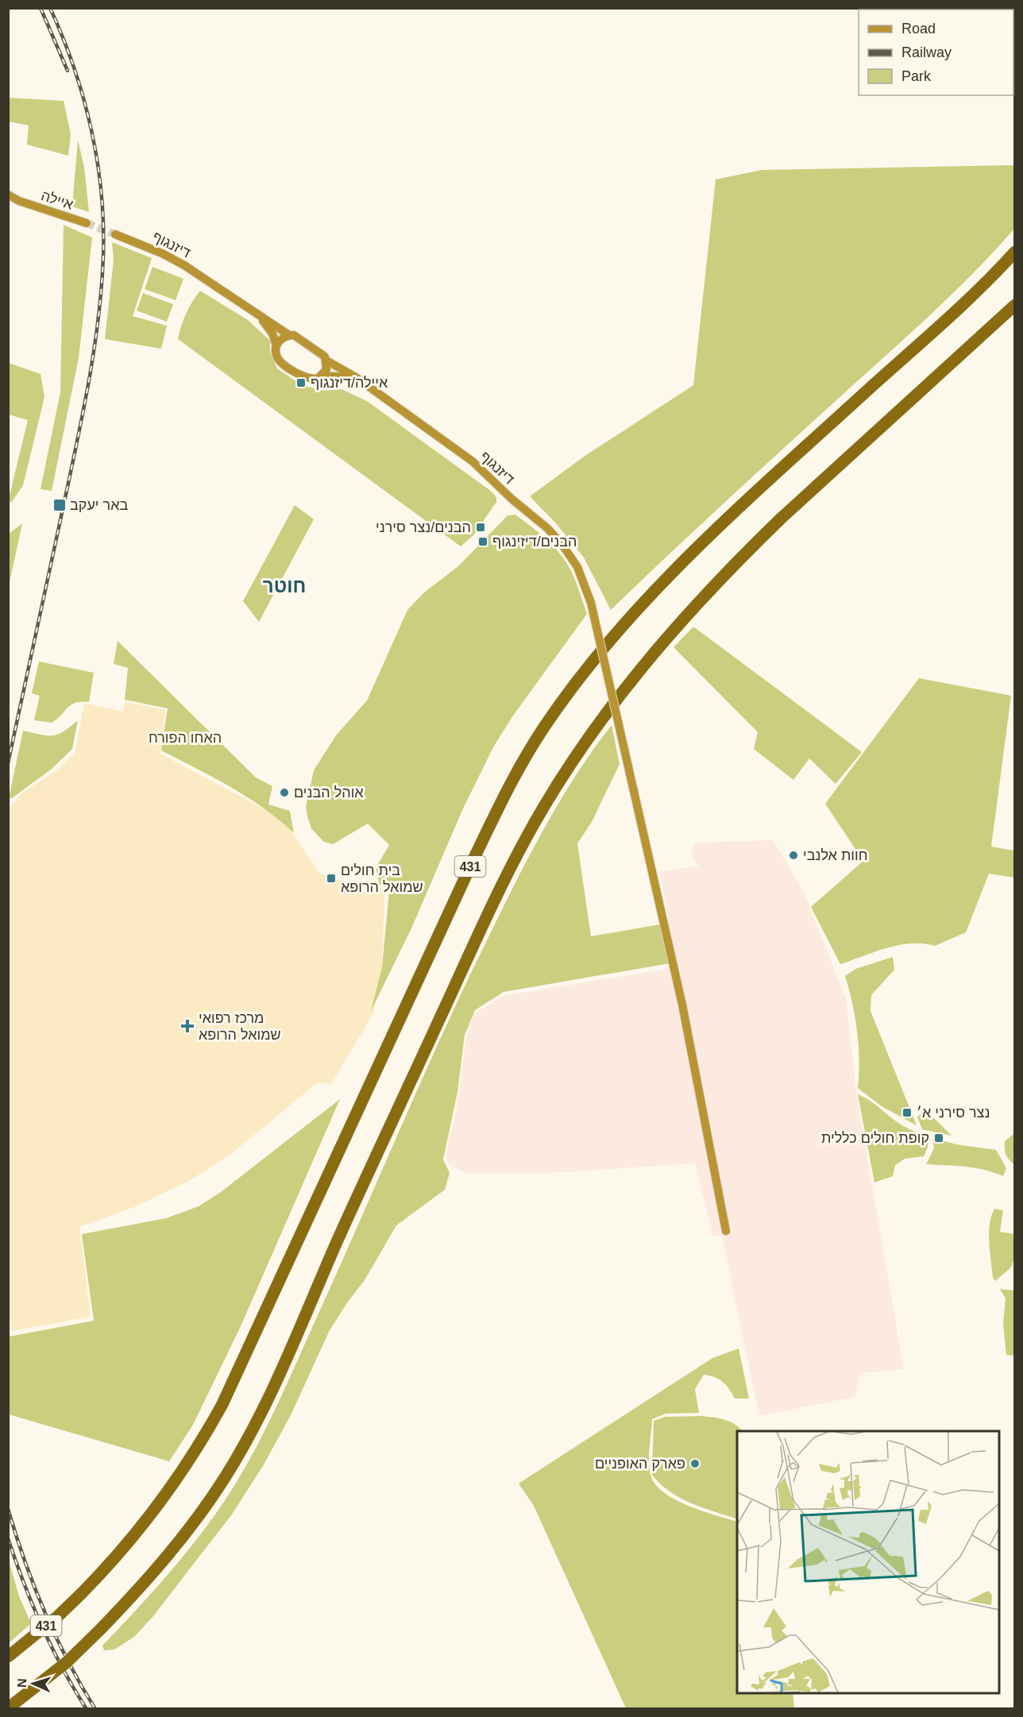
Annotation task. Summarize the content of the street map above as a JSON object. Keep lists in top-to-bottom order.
{
  "streets": {
    "highway": ["431"],
    "street": ["איילה", "דיזנגוף"]
  },
  "districts": ["חוטר"],
  "parks": ["האחו הפורח"],
  "places": {
    "transit": [
      "איילה/דיזנגוף",
      "באר יעקב",
      "הבנים/נצר סירני",
      "הבנים/דיזינגוף",
      "בית חולים שמואל הרופא",
      "נצר סירני א׳",
      "קופת חולים כללית"
    ],
    "other": ["אוהל הבנים", "חוות אלנבי", "פארק האופניים"],
    "health": ["מרכז רפואי שמואל הרופא"]
  },
  "legend": ["Road", "Railway", "Park"],
  "north": "left"
}
